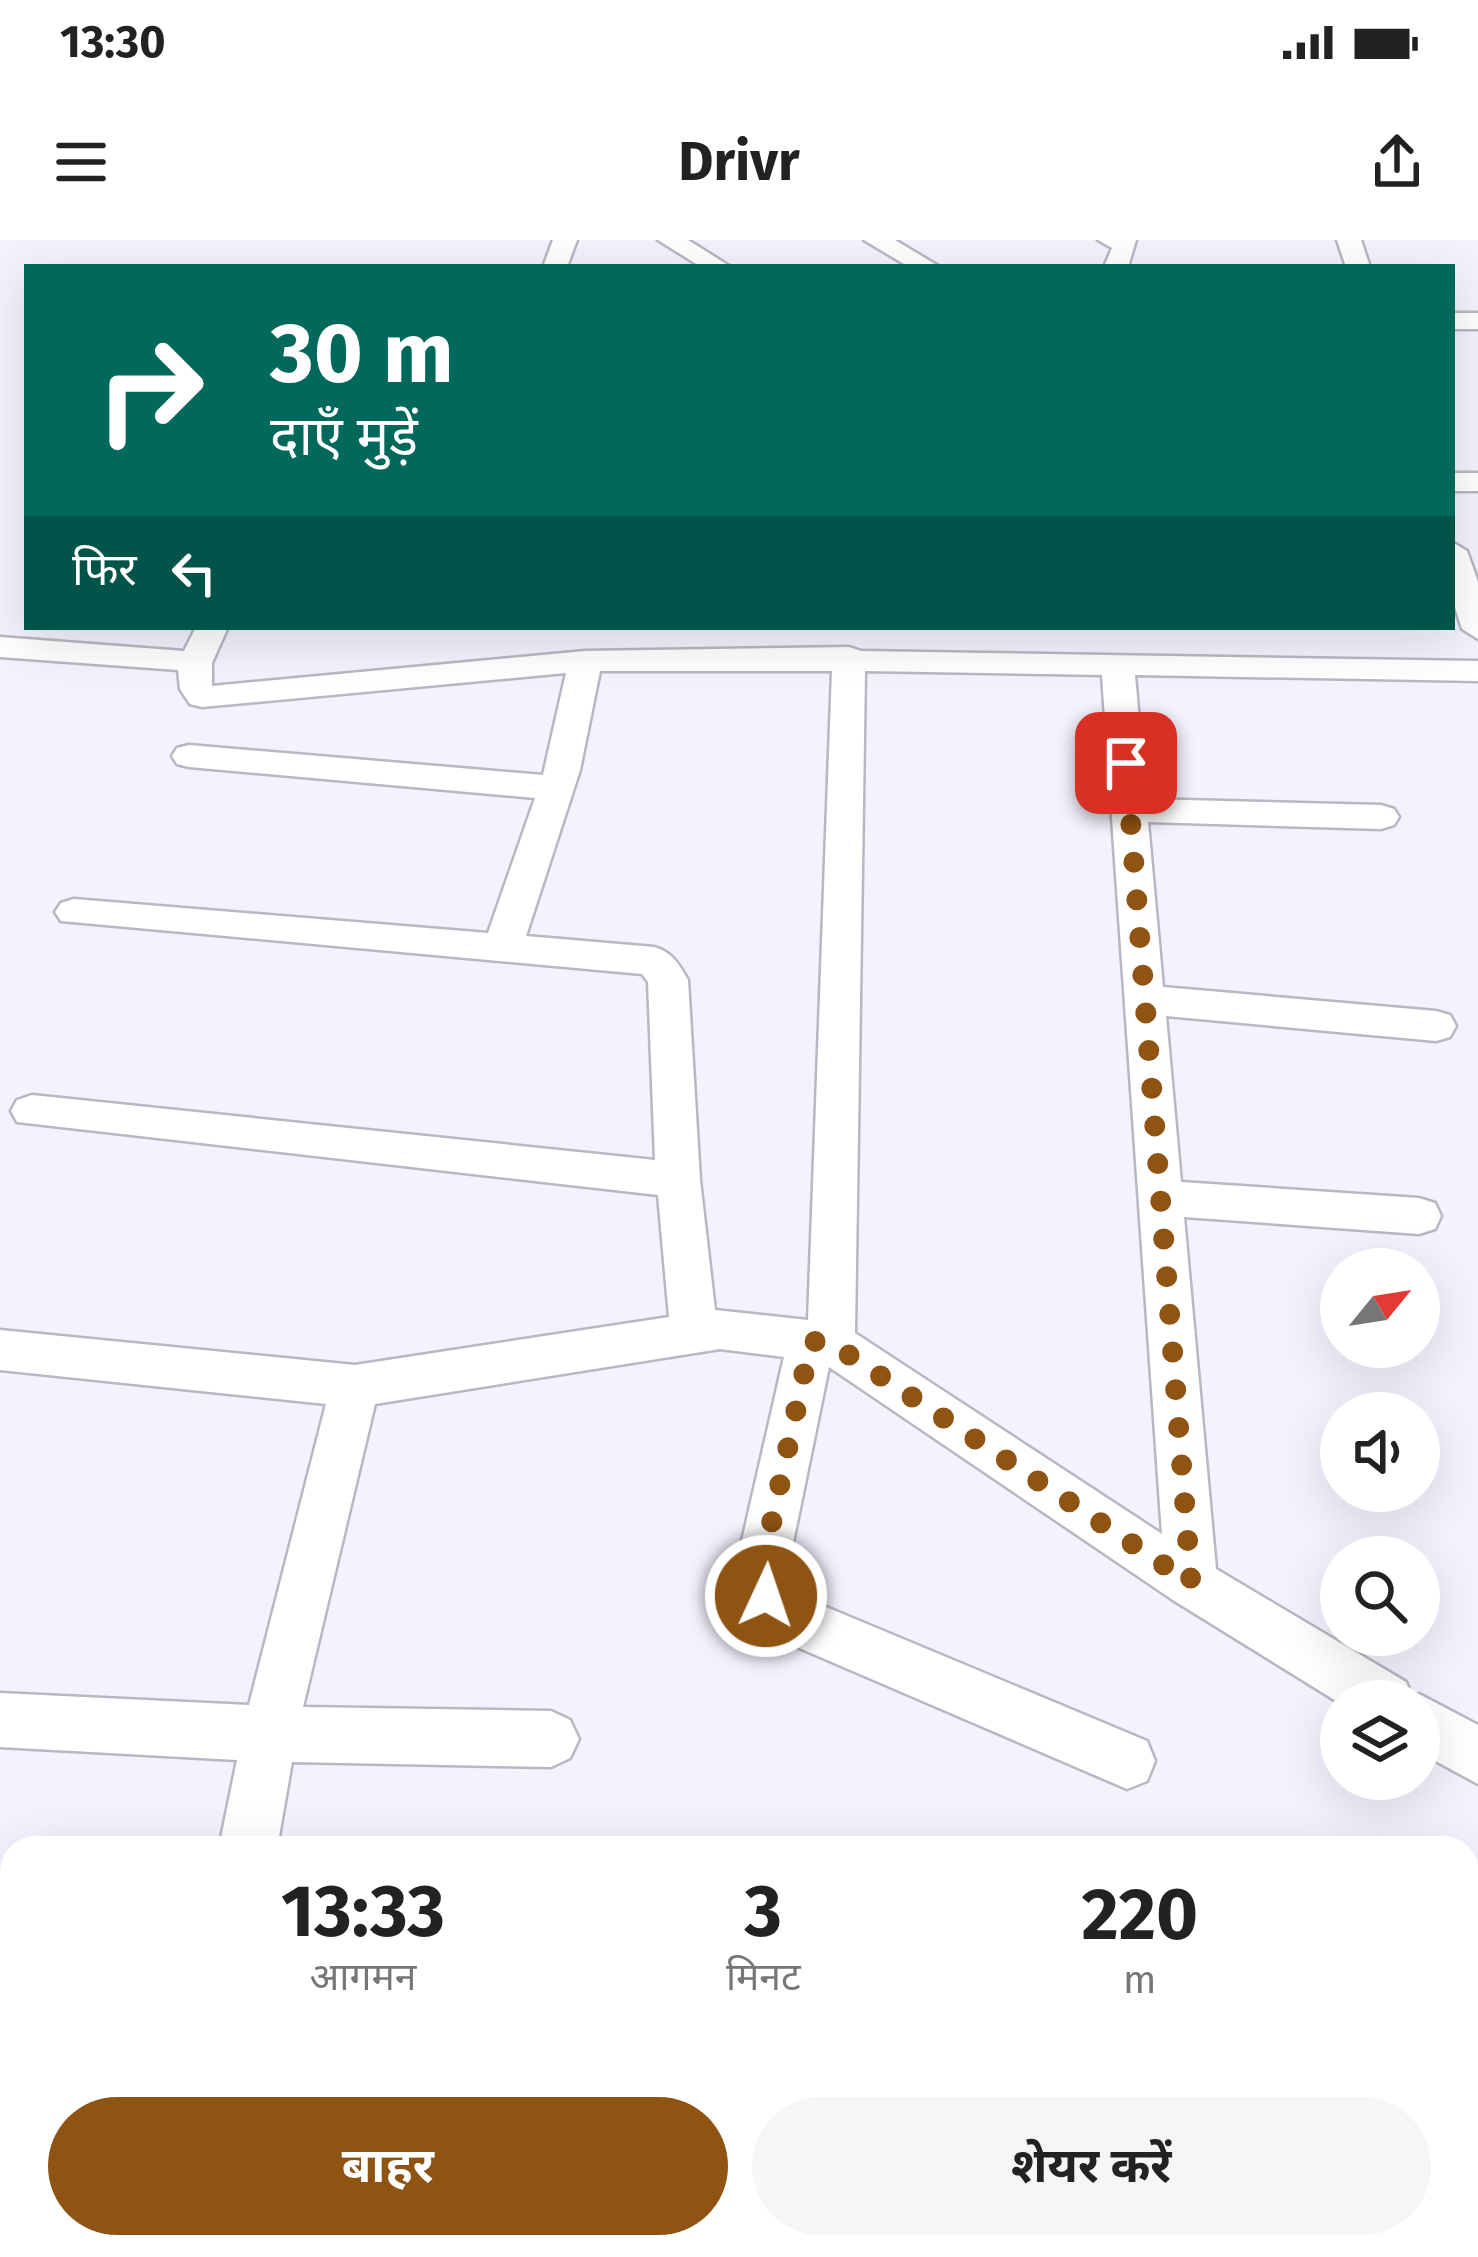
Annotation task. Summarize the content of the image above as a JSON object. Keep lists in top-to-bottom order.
{
  "north": "top right",
  "page": {
    "status": "13:30",
    "header": "Drivr",
    "turn": ["30 m", "दाएँ मुड़ें"],
    "then": "फिर",
    "eta": [
      "13:33",
      "आगमन",
      "3",
      "मिनट",
      "220",
      "m"
    ],
    "buttons": ["बाहर", "शेयर करें"]
  }
}
